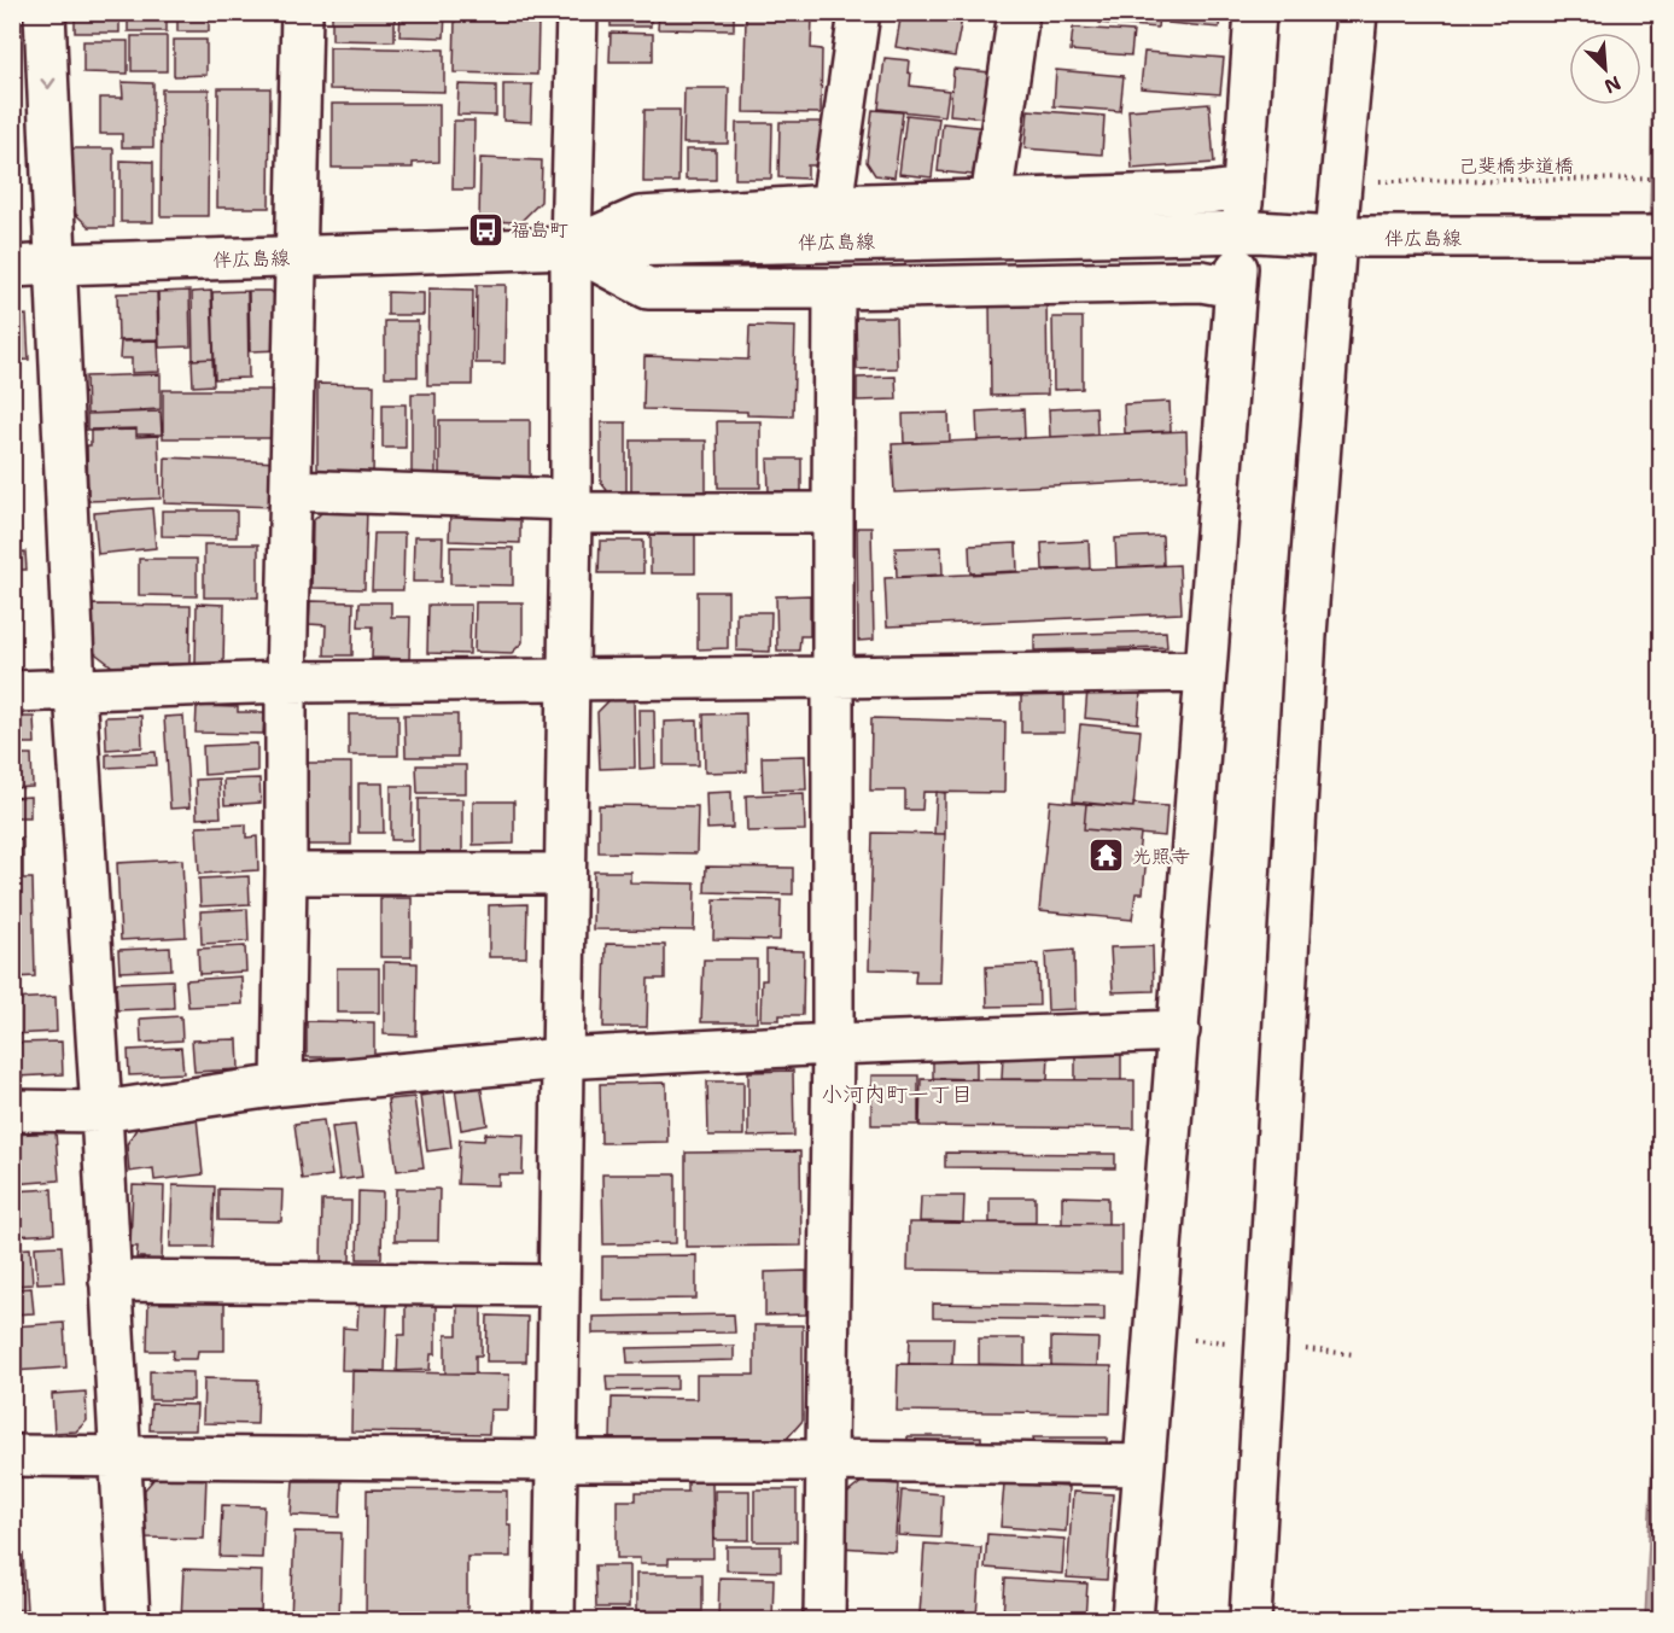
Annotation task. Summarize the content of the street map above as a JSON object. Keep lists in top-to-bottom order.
{
  "streets": {
    "street": ["伴広島線"],
    "path": ["己斐橋歩道橋"]
  },
  "districts": ["小河内町一丁目"],
  "places": {
    "bus stop": ["福島町"],
    "temple": ["光照寺"]
  },
  "north": "bottom right"
}
